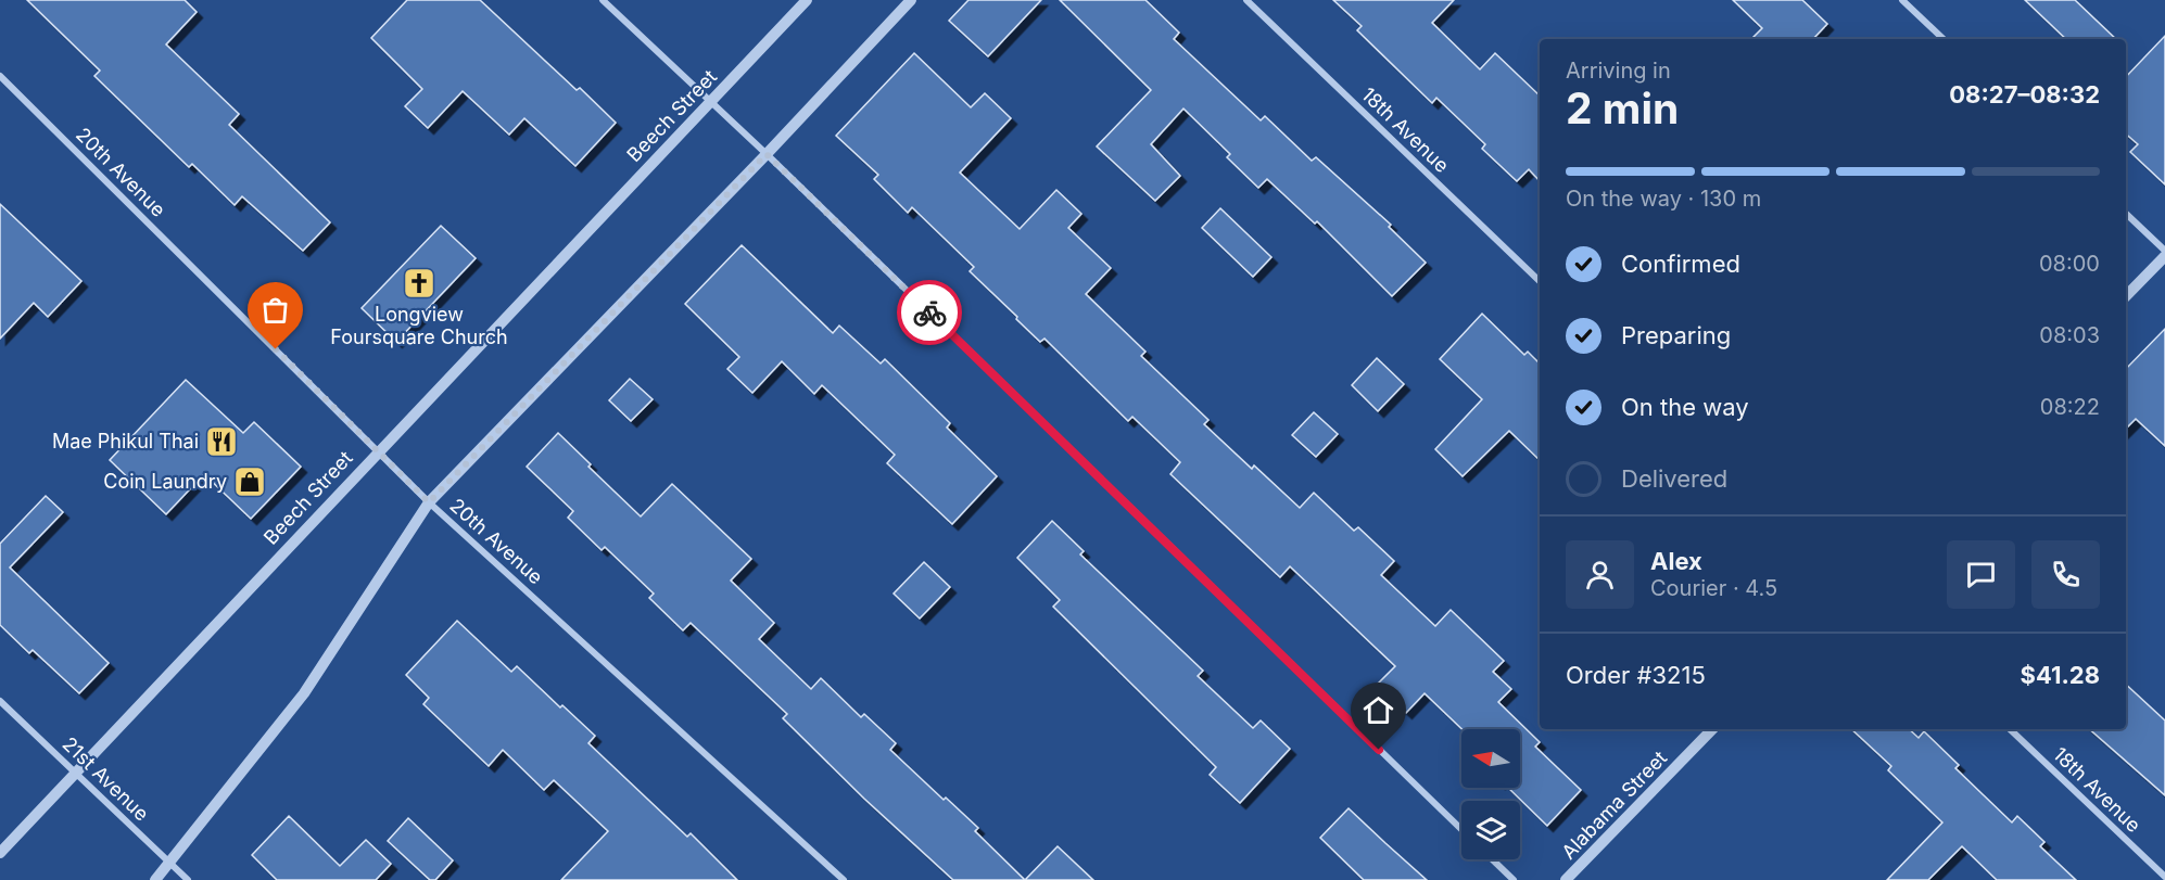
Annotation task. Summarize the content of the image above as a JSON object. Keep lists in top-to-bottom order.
{
  "streets": {
    "street": [
      "Beech Street",
      "18th Avenue",
      "20th Avenue",
      "21st Avenue",
      "Alabama Street"
    ]
  },
  "crossings": [
    ["Beech Street", "20th Avenue"],
    ["Beech Street", "21st Avenue"]
  ],
  "places": {
    "church": ["Longview Foursquare Church"],
    "restaurant": ["Mae Phikul Thai"],
    "shop": ["Coin Laundry"]
  },
  "north": "left",
  "page": {
    "heading": ["2 min", "Arriving in", "08:27–08:32"],
    "panel": [
      "Alex",
      "Courier · 4.5",
      "Order #3215",
      "$41.28"
    ],
    "bar": "On the way · 130 m",
    "list": [
      ["Confirmed", "08:00"],
      ["Preparing", "08:03"],
      ["On the way", "08:22"],
      "Delivered"
    ]
  }
}
